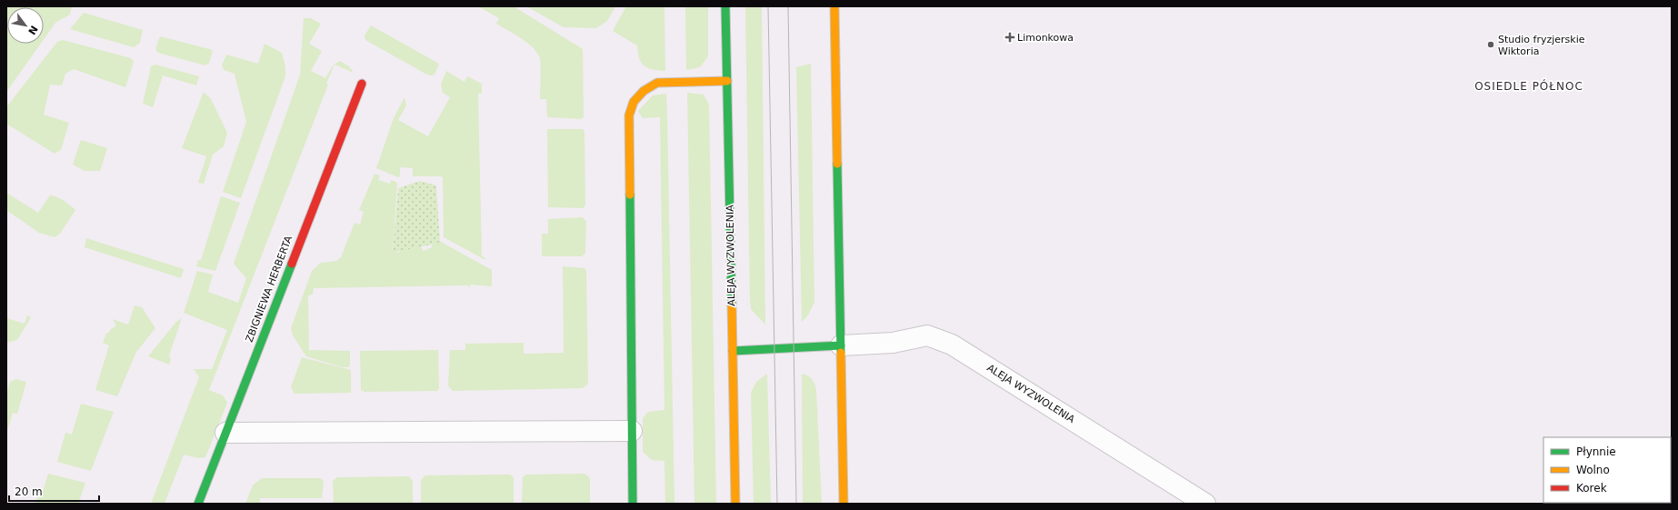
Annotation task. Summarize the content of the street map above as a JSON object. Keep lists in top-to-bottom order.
{
  "streets": {
    "main road": ["ALEJA WYZWOLENIA", "ZBIGNIEWA HERBERTA"]
  },
  "districts": ["OSIEDLE PÓŁNOC"],
  "places": {
    "health": ["Limonkowa"],
    "other": ["Studio fryzjerskie Wiktoria"]
  },
  "legend": ["Płynnie", "Wolno", "Korek"],
  "scale_bar": "20 m",
  "north": "bottom right"
}
